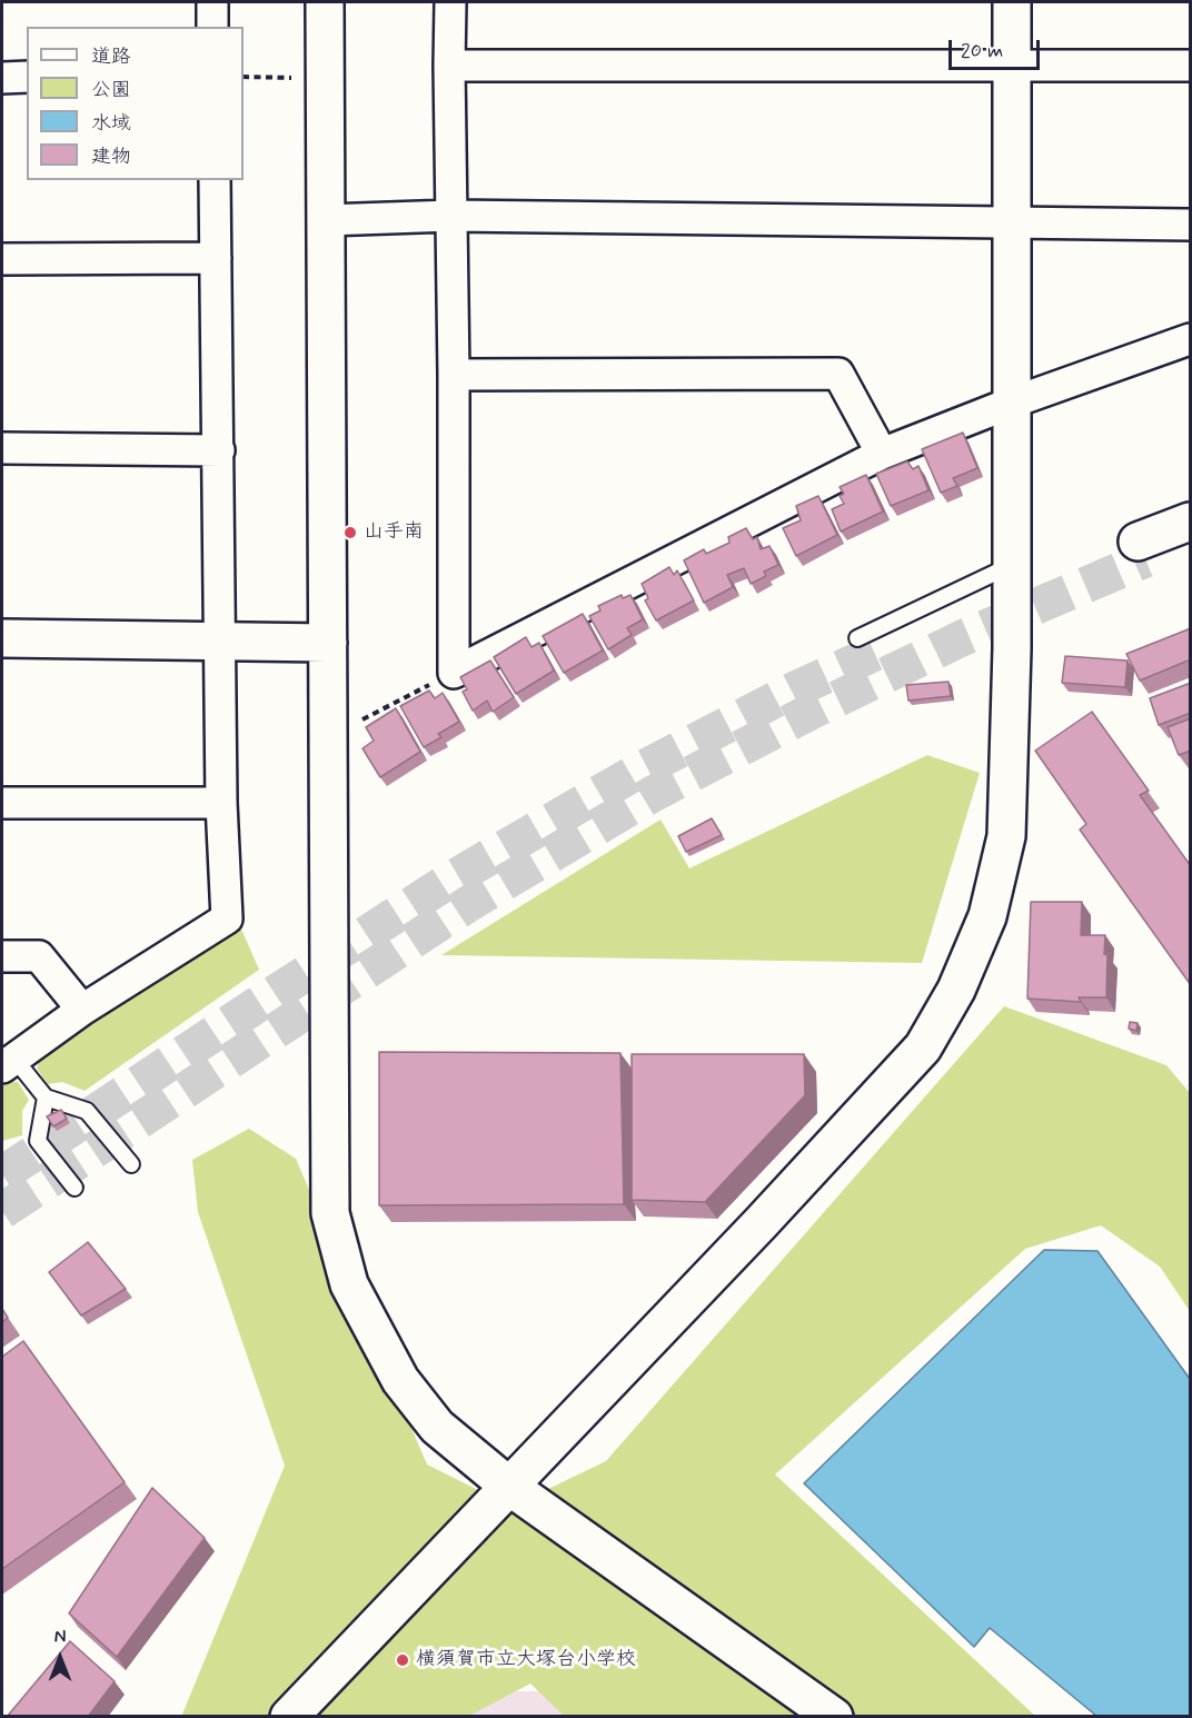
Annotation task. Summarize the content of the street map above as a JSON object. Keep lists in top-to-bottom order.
{
  "places": ["山手南", "横須賀市立大塚台小学校"],
  "legend": [
    "道路",
    "公園",
    "水域",
    "建物"
  ],
  "scale_bar": "20 m",
  "north": "top"
}
